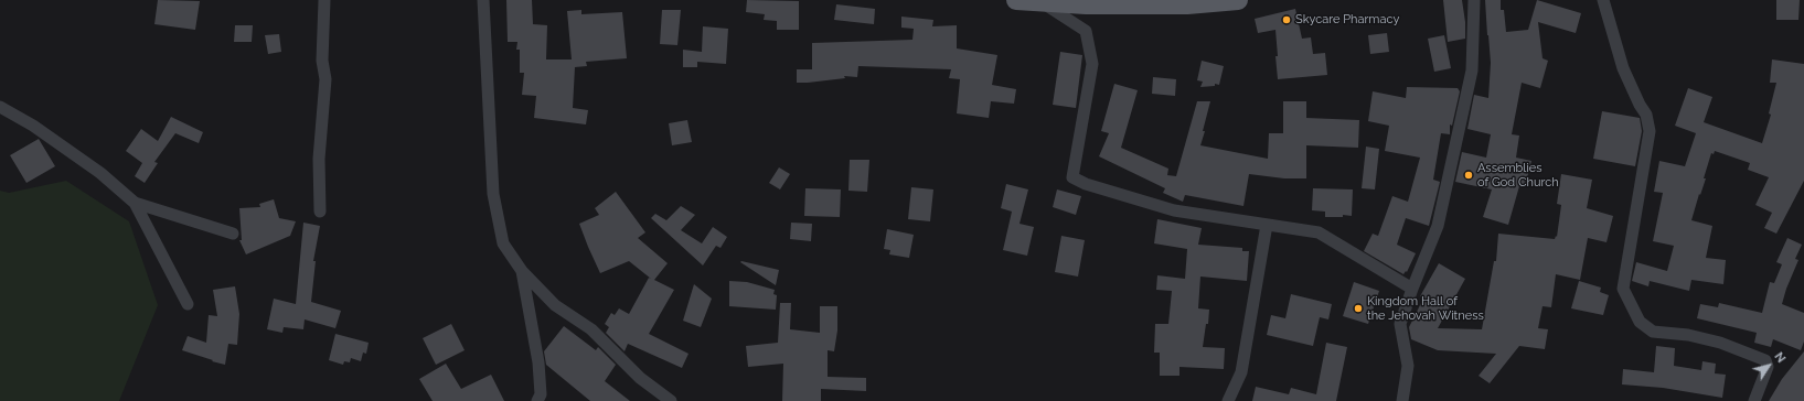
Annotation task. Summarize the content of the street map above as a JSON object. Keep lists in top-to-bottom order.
{
  "places": ["Skycare Pharmacy", "Assemblies of God Church", "Kingdom Hall of the Jehovah Witness"],
  "north": "top right"
}
